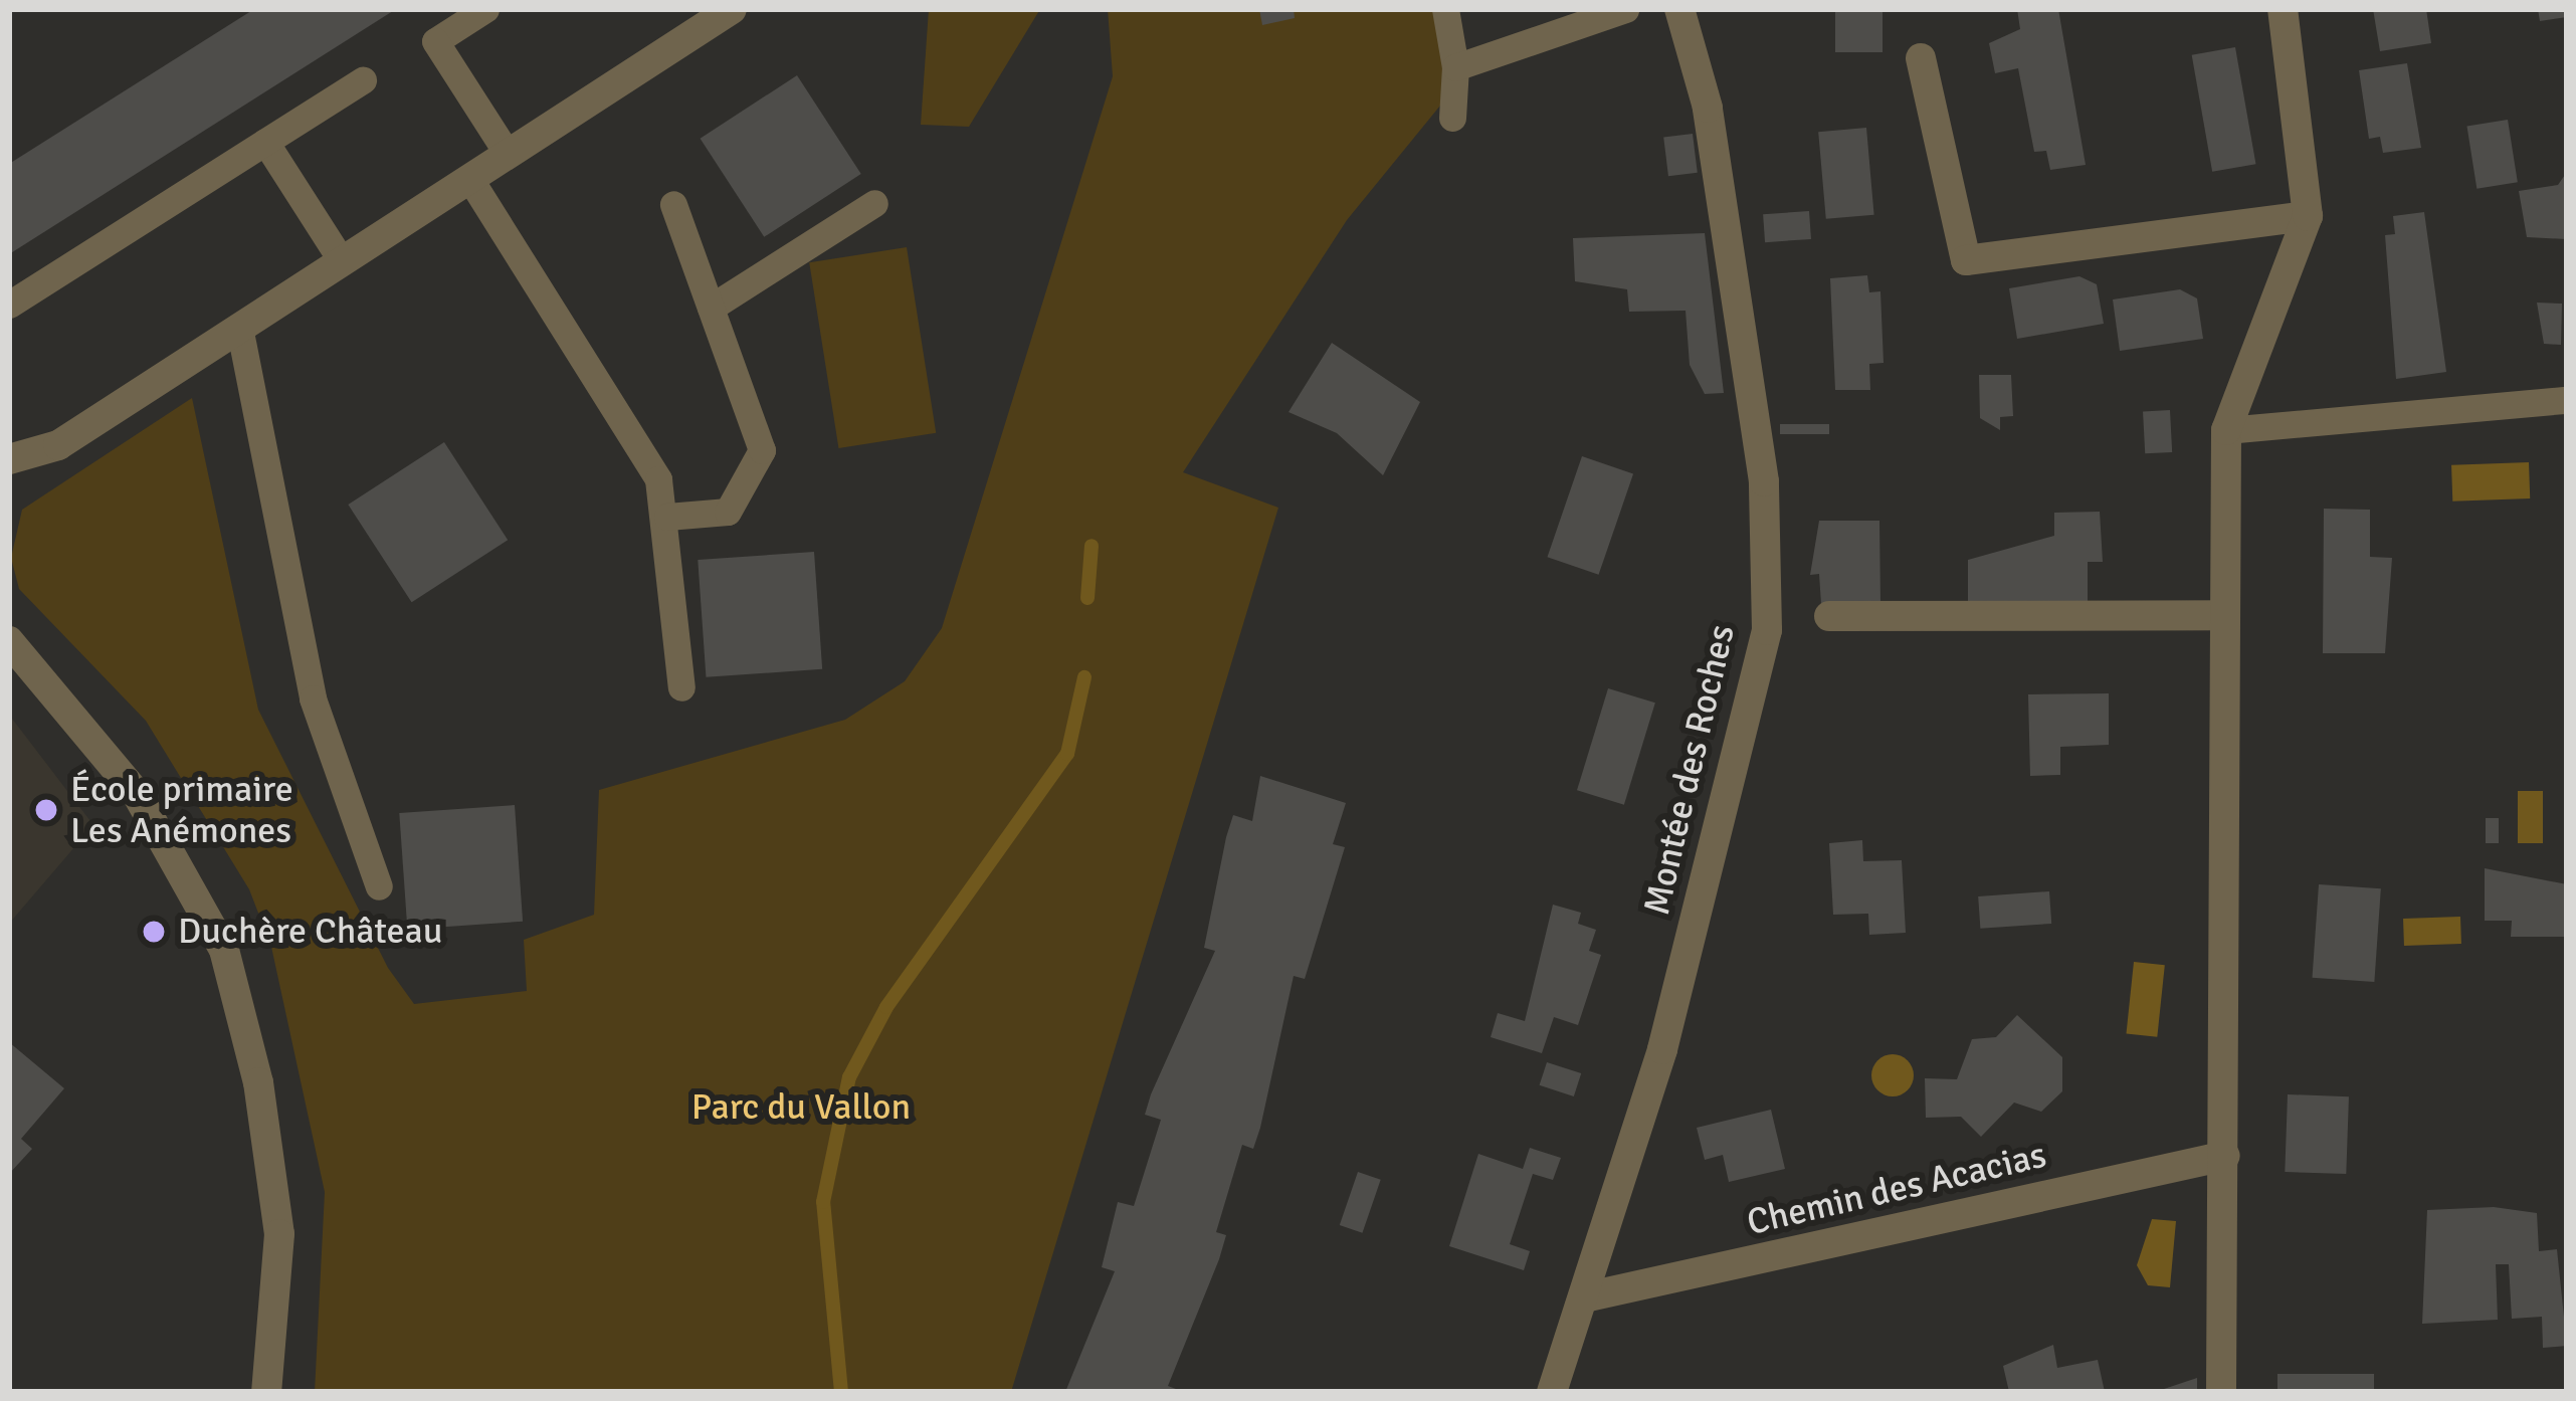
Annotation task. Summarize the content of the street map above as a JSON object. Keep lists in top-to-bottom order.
{
  "streets": {
    "street": ["Montée des Roches", "Chemin des Acacias"]
  },
  "crossings": [
    ["Montée des Roches", "Chemin des Acacias"]
  ],
  "parks": ["Parc du Vallon"],
  "places": ["École primaire Les Anémones", "Duchère Château"]
}
